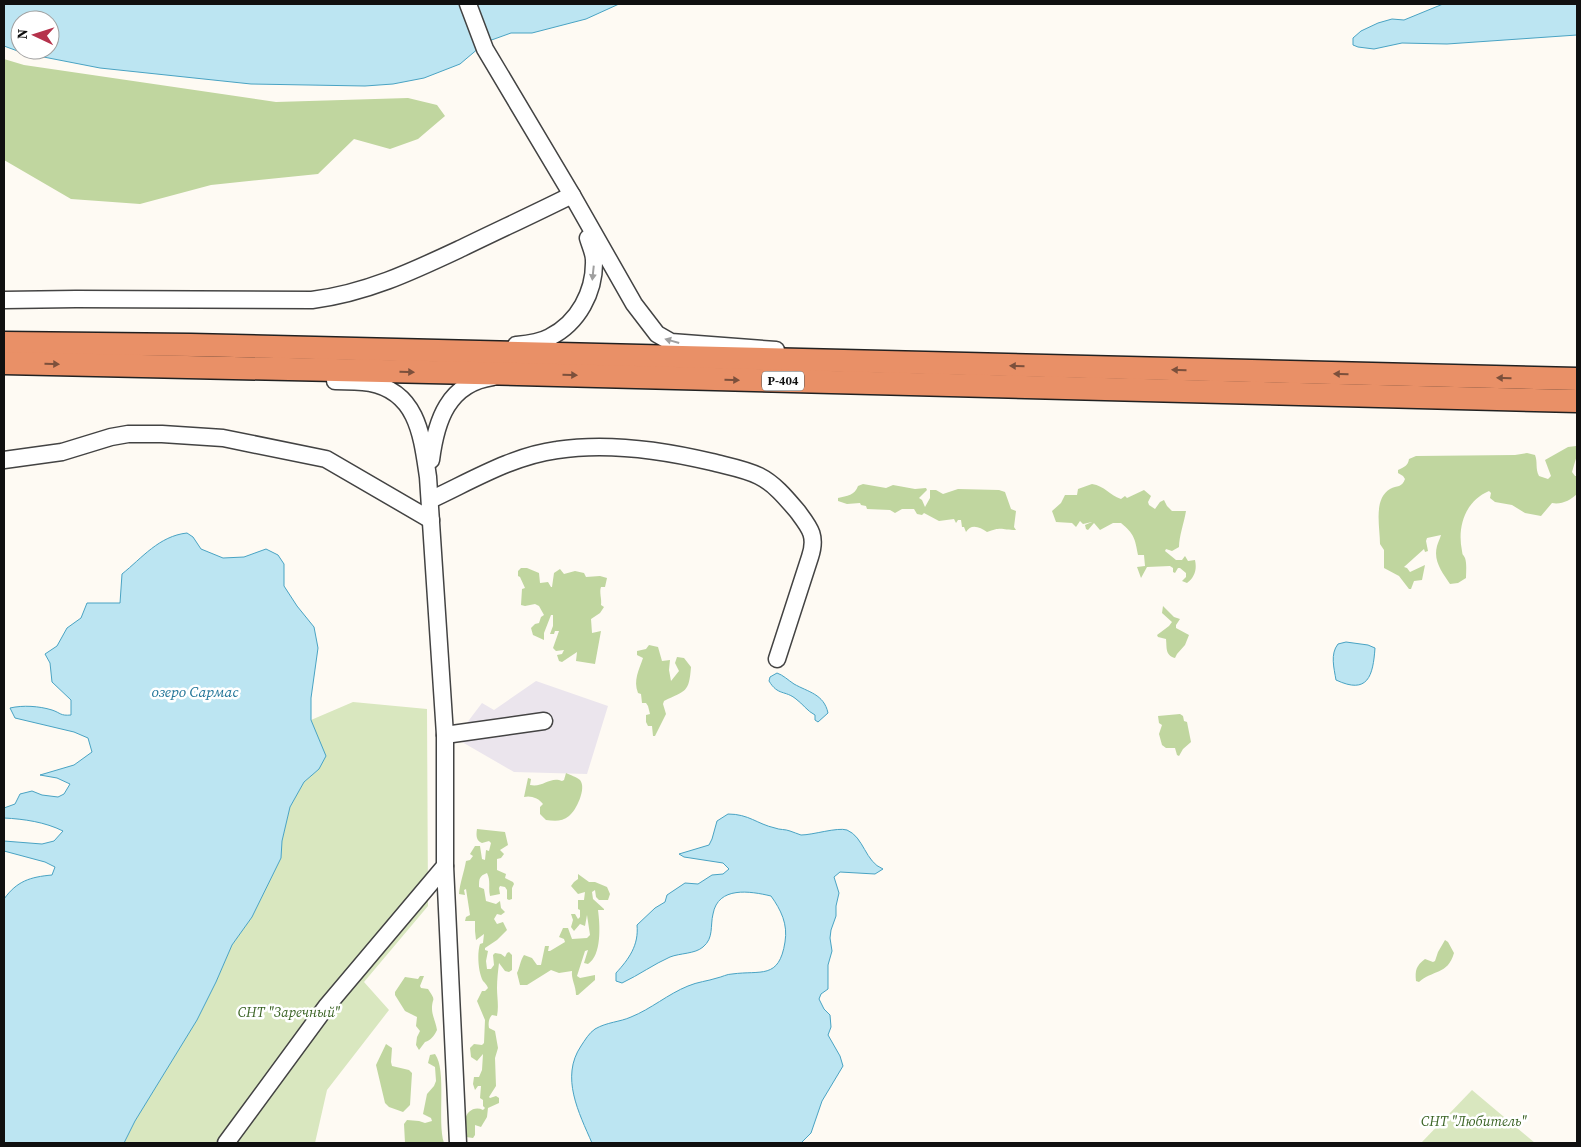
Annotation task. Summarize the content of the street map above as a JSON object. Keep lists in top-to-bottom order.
{
  "streets": {
    "highway": ["Р-404"]
  },
  "water": ["озеро Сармас"],
  "parks": ["СНТ \"Заречный\"", "СНТ \"Любитель\""],
  "north": "left"
}
